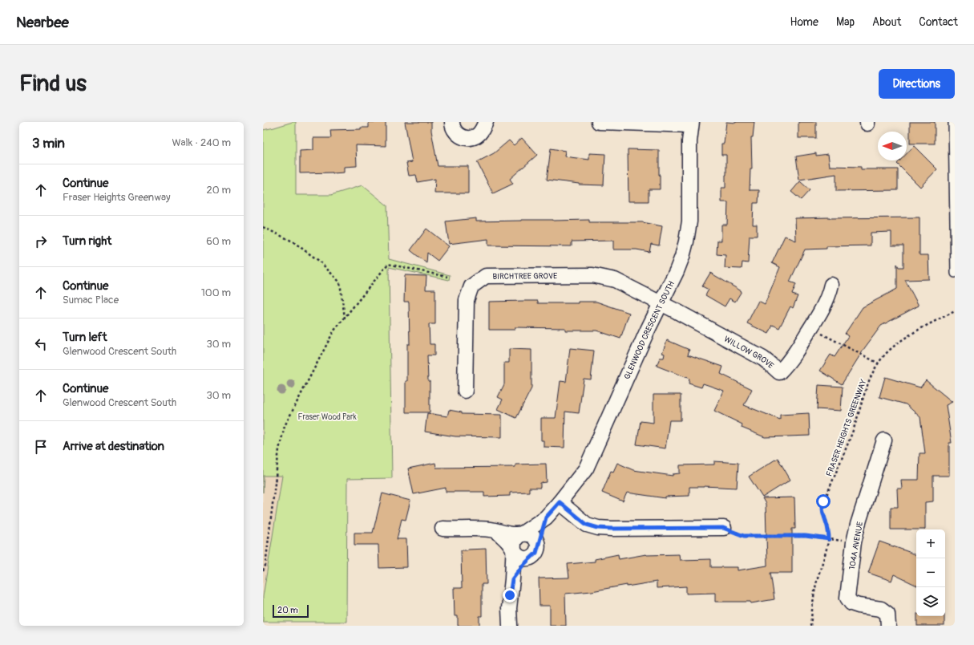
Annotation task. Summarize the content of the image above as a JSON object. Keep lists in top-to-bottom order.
{
  "streets": {
    "street": [
      "BIRCHTREE GROVE",
      "GLENWOOD CRESCENT SOUTH",
      "WILLOW GROVE",
      "104A AVENUE"
    ],
    "path": ["FRASER HEIGHTS GREENWAY"]
  },
  "crossings": [
    ["BIRCHTREE GROVE", "GLENWOOD CRESCENT SOUTH"],
    ["BIRCHTREE GROVE", "WILLOW GROVE"],
    ["GLENWOOD CRESCENT SOUTH", "WILLOW GROVE"]
  ],
  "parks": ["Fraser Wood Park"],
  "scale_bar": "20 m",
  "north": "left",
  "page": {
    "header": "Nearbee",
    "nav": [
      "Home",
      "Map",
      "About",
      "Contact"
    ],
    "buttons": "Directions",
    "title": "Find us",
    "heading": ["3 min", "Walk · 240 m"],
    "list": [
      ["Continue", "Fraser Heights Greenway", "20 m"],
      ["Turn right", "60 m"],
      ["Continue", "Sumac Place", "100 m"],
      ["Turn left", "Glenwood Crescent South", "30 m"],
      ["Continue", "Glenwood Crescent South", "30 m"],
      "Arrive at destination"
    ],
    "map_buttons": ["+", "−"],
    "scale": "20 m"
  }
}
